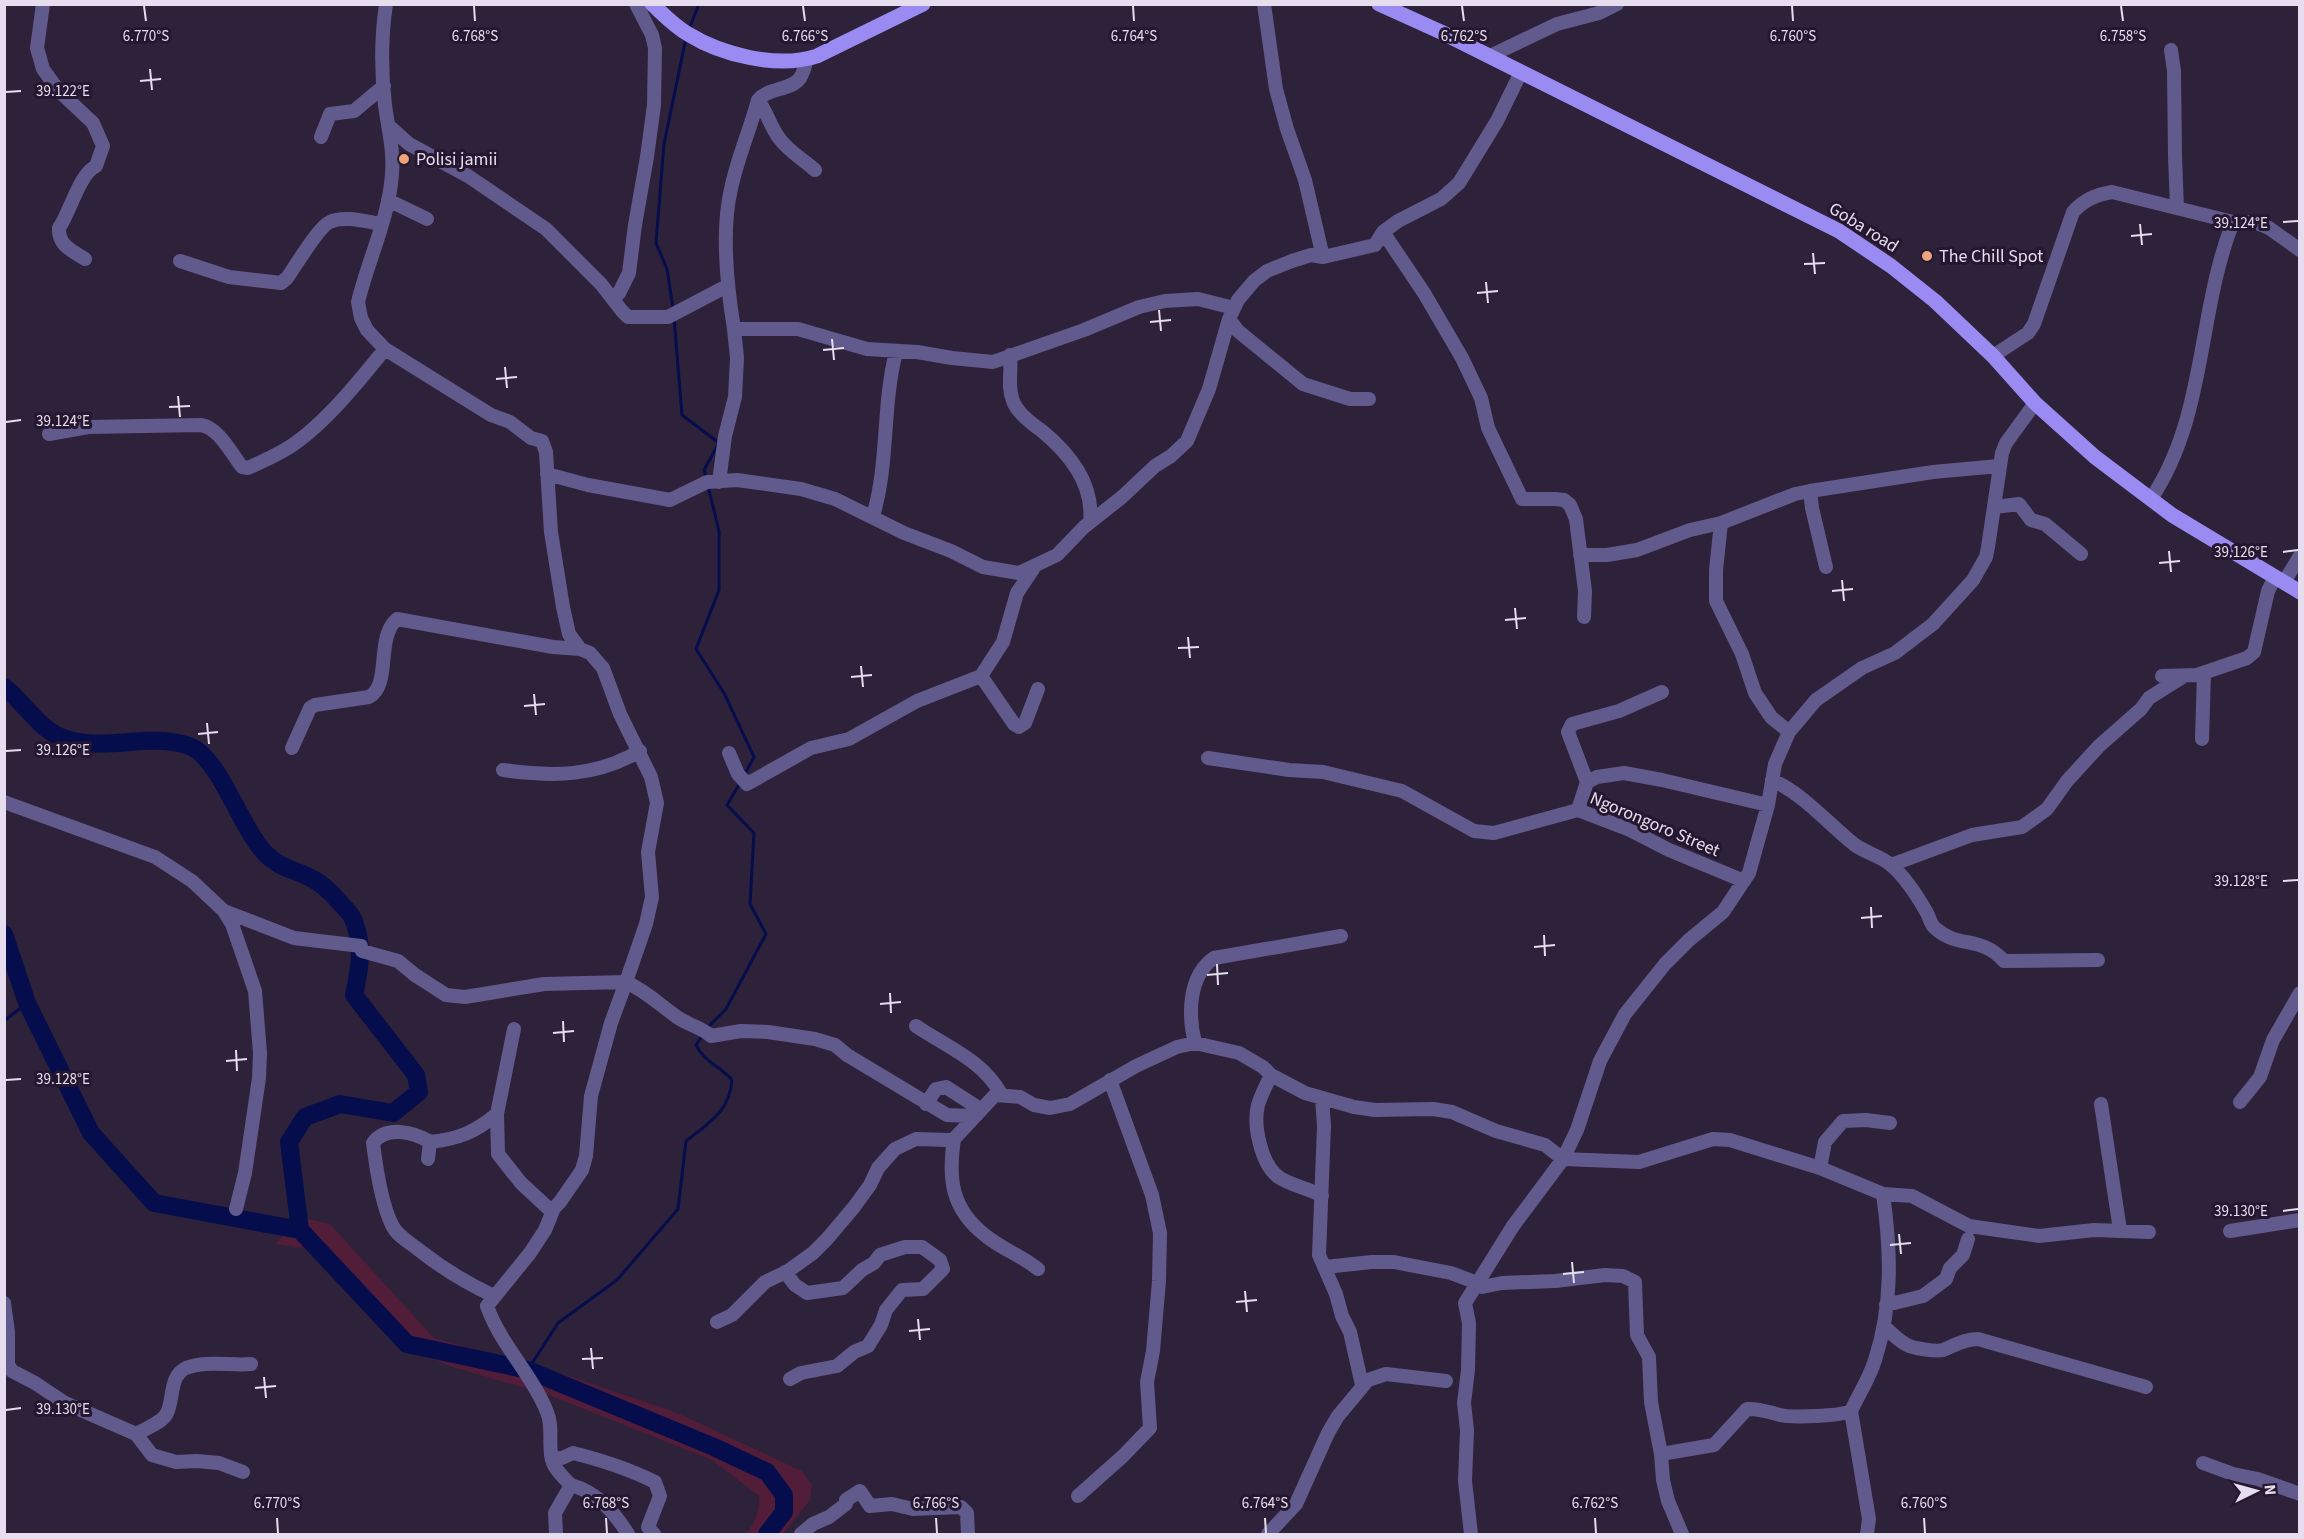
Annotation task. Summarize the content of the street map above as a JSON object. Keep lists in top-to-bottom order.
{
  "streets": {
    "main road": ["Goba road"],
    "street": ["Ngorongoro Street"]
  },
  "places": ["Polisi jamii", "The Chill Spot"],
  "north": "right",
  "coordinates": [
    "6.770°S",
    "6.768°S",
    "6.766°S",
    "6.764°S",
    "6.762°S",
    "6.760°S",
    "6.758°S",
    "39.122°E",
    "39.124°E",
    "39.126°E",
    "39.128°E",
    "39.130°E"
  ]
}
